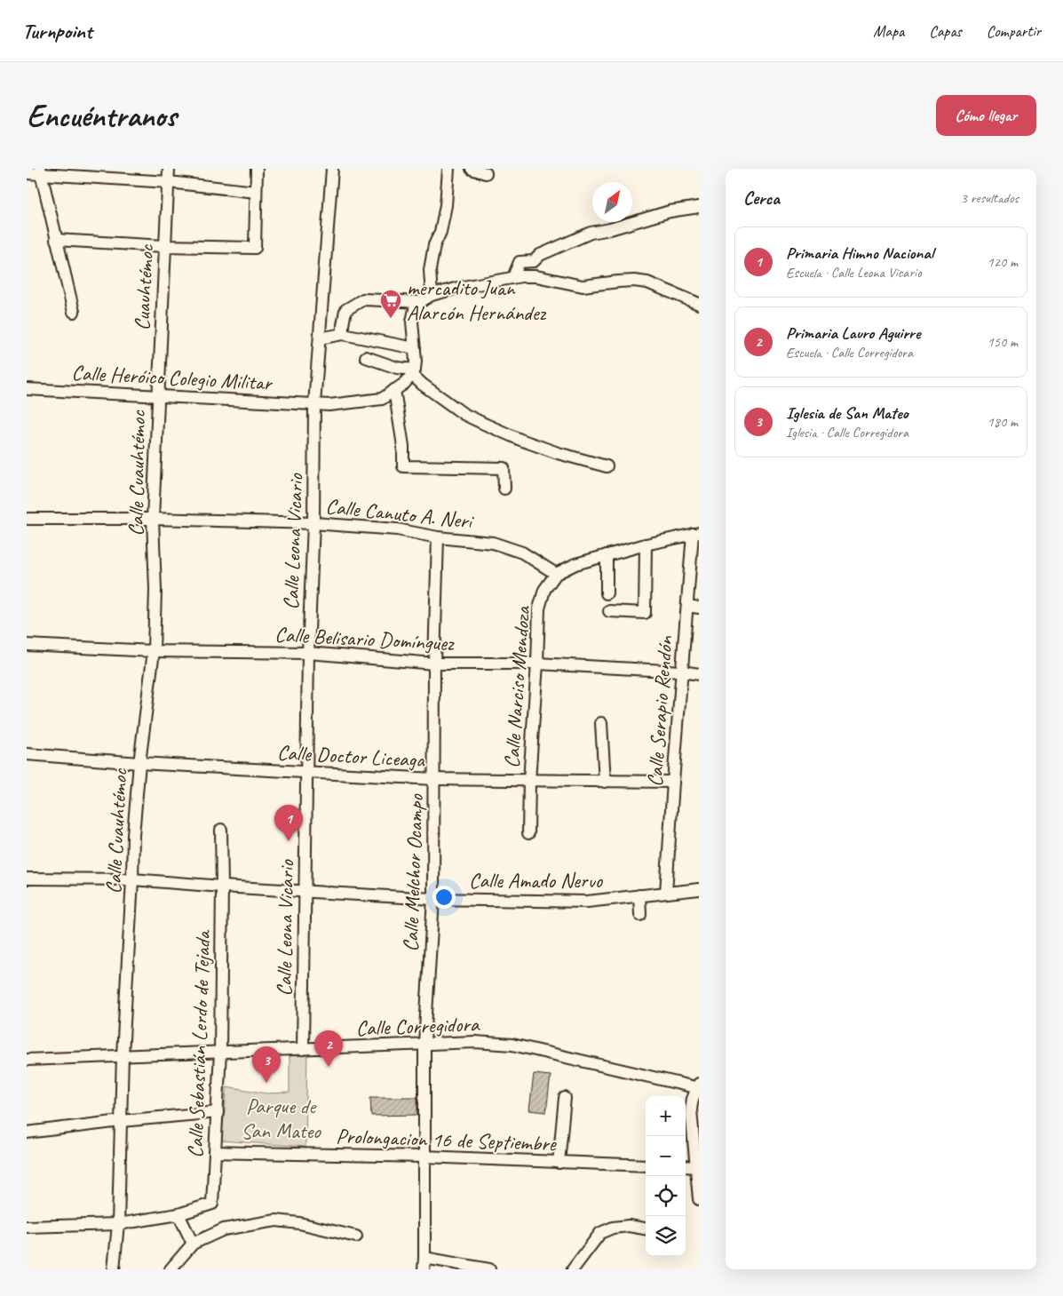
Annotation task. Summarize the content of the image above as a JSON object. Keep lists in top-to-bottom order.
{
  "streets": {
    "street": [
      "Cuauhtémoc",
      "Calle Heróico Colegio Militar",
      "Calle Cuauhtémoc",
      "Calle Canuto A. Neri",
      "Calle Leona Vicario",
      "Calle Belisario Domínguez",
      "Calle Narciso Mendoza",
      "Calle Serapio Rendón",
      "Calle Doctor Liceaga",
      "Calle Melchor Ocampo",
      "Calle Amado Nervo",
      "Calle Corregidora",
      "Calle Sebastián Lerdo de Tejada",
      "Prolongacion 16 de Septiembre"
    ]
  },
  "crossings": [
    ["Cuauhtémoc", "Calle Heróico Colegio Militar"],
    ["Cuauhtémoc", "Calle Cuauhtémoc"],
    ["Calle Heróico Colegio Militar", "Calle Cuauhtémoc"],
    ["Calle Heróico Colegio Militar", "Calle Leona Vicario"],
    ["Calle Cuauhtémoc", "Calle Canuto A. Neri"],
    ["Calle Cuauhtémoc", "Calle Belisario Domínguez"],
    ["Calle Cuauhtémoc", "Calle Doctor Liceaga"],
    ["Calle Cuauhtémoc", "Calle Amado Nervo"],
    ["Calle Cuauhtémoc", "Calle Corregidora"],
    ["Calle Canuto A. Neri", "Calle Leona Vicario"],
    ["Calle Canuto A. Neri", "Calle Narciso Mendoza"],
    ["Calle Canuto A. Neri", "Calle Melchor Ocampo"],
    ["Calle Leona Vicario", "Calle Belisario Domínguez"],
    ["Calle Leona Vicario", "Calle Doctor Liceaga"],
    ["Calle Leona Vicario", "Calle Amado Nervo"],
    ["Calle Leona Vicario", "Calle Corregidora"],
    ["Calle Belisario Domínguez", "Calle Narciso Mendoza"],
    ["Calle Belisario Domínguez", "Calle Serapio Rendón"],
    ["Calle Belisario Domínguez", "Calle Melchor Ocampo"],
    ["Calle Narciso Mendoza", "Calle Doctor Liceaga"],
    ["Calle Serapio Rendón", "Calle Doctor Liceaga"],
    ["Calle Serapio Rendón", "Calle Amado Nervo"],
    ["Calle Doctor Liceaga", "Calle Melchor Ocampo"],
    ["Calle Melchor Ocampo", "Calle Amado Nervo"],
    ["Calle Melchor Ocampo", "Calle Corregidora"],
    ["Calle Melchor Ocampo", "Prolongacion 16 de Septiembre"],
    ["Calle Amado Nervo", "Calle Sebastián Lerdo de Tejada"],
    ["Calle Corregidora", "Calle Sebastián Lerdo de Tejada"],
    ["Calle Sebastián Lerdo de Tejada", "Prolongacion 16 de Septiembre"]
  ],
  "parks": ["Parque de San Mateo"],
  "places": {
    "supermarket": ["mercadito Juan Alarcón Hernández"]
  },
  "north": "top right",
  "page": {
    "header": "Turnpoint",
    "nav": ["Mapa", "Capas", "Compartir"],
    "buttons": "Cómo llegar",
    "title": "Encuéntranos",
    "heading": ["Cerca", "3 resultados"],
    "list": [
      {
        "mark": "1",
        "name": "Primaria Himno Nacional",
        "note": "Escuela · Calle Leona Vicario",
        "value": "120 m"
      },
      {
        "mark": "2",
        "name": "Primaria Lauro Aguirre",
        "note": "Escuela · Calle Corregidora",
        "value": "150 m"
      },
      {
        "mark": "3",
        "name": "Iglesia de San Mateo",
        "note": "Iglesia · Calle Corregidora",
        "value": "180 m"
      }
    ],
    "pins": ["1", "2", "3"],
    "map_buttons": ["+", "−"]
  }
}
